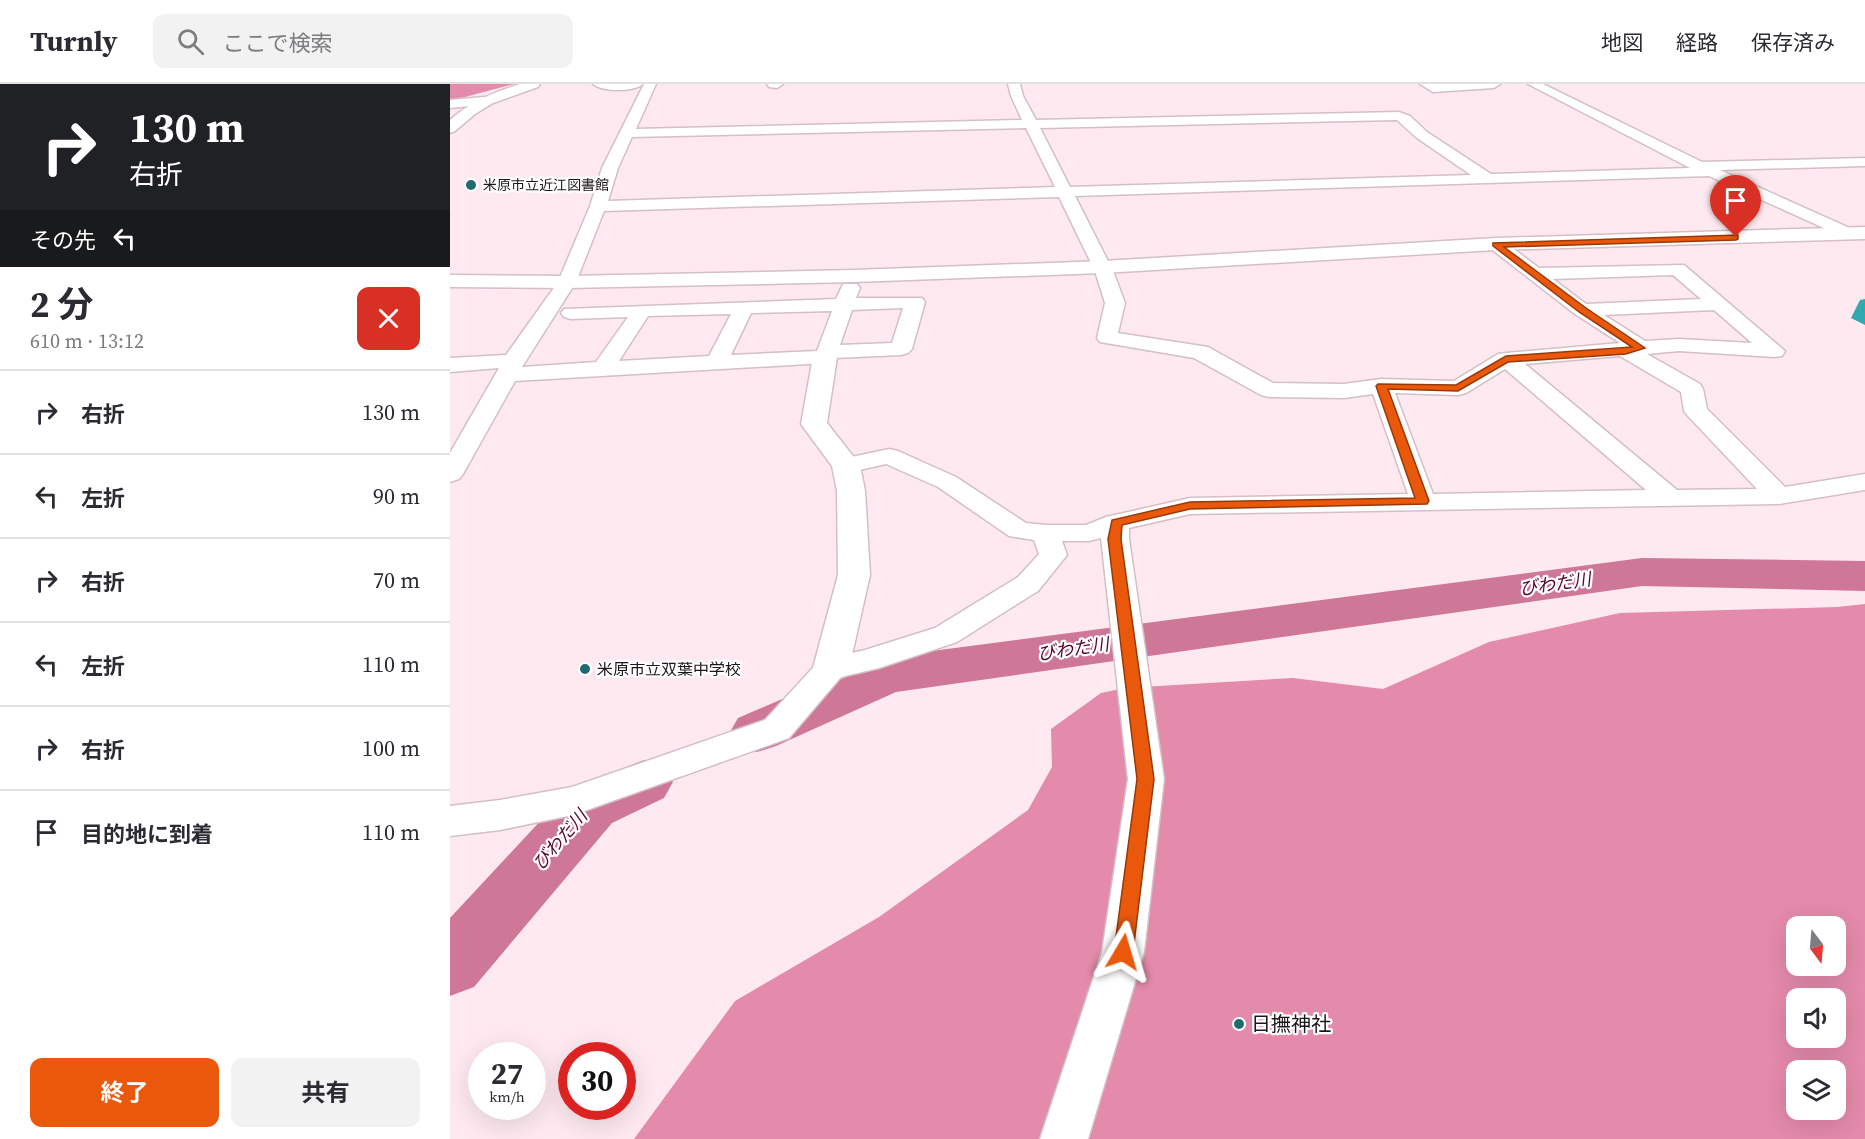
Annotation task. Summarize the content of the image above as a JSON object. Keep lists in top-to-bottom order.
{
  "water": ["びわだ川"],
  "places": ["米原市立近江図書館", "米原市立双葉中学校", "日撫神社"],
  "north": "bottom",
  "page": {
    "header": "Turnly",
    "search": "ここで検索",
    "nav": ["地図", "経路", "保存済み"],
    "turn": ["130 m", "右折"],
    "then": "その先",
    "heading": ["2 分", "610 m · 13:12"],
    "list": [
      {
        "name": "右折",
        "value": "130 m"
      },
      {
        "name": "左折",
        "value": "90 m"
      },
      {
        "name": "右折",
        "value": "70 m"
      },
      {
        "name": "左折",
        "value": "110 m"
      },
      {
        "name": "右折",
        "value": "100 m"
      },
      {
        "name": "目的地に到着",
        "value": "110 m"
      }
    ],
    "speed": "27 km/h",
    "limit": "30",
    "buttons": ["終了", "共有"]
  }
}
